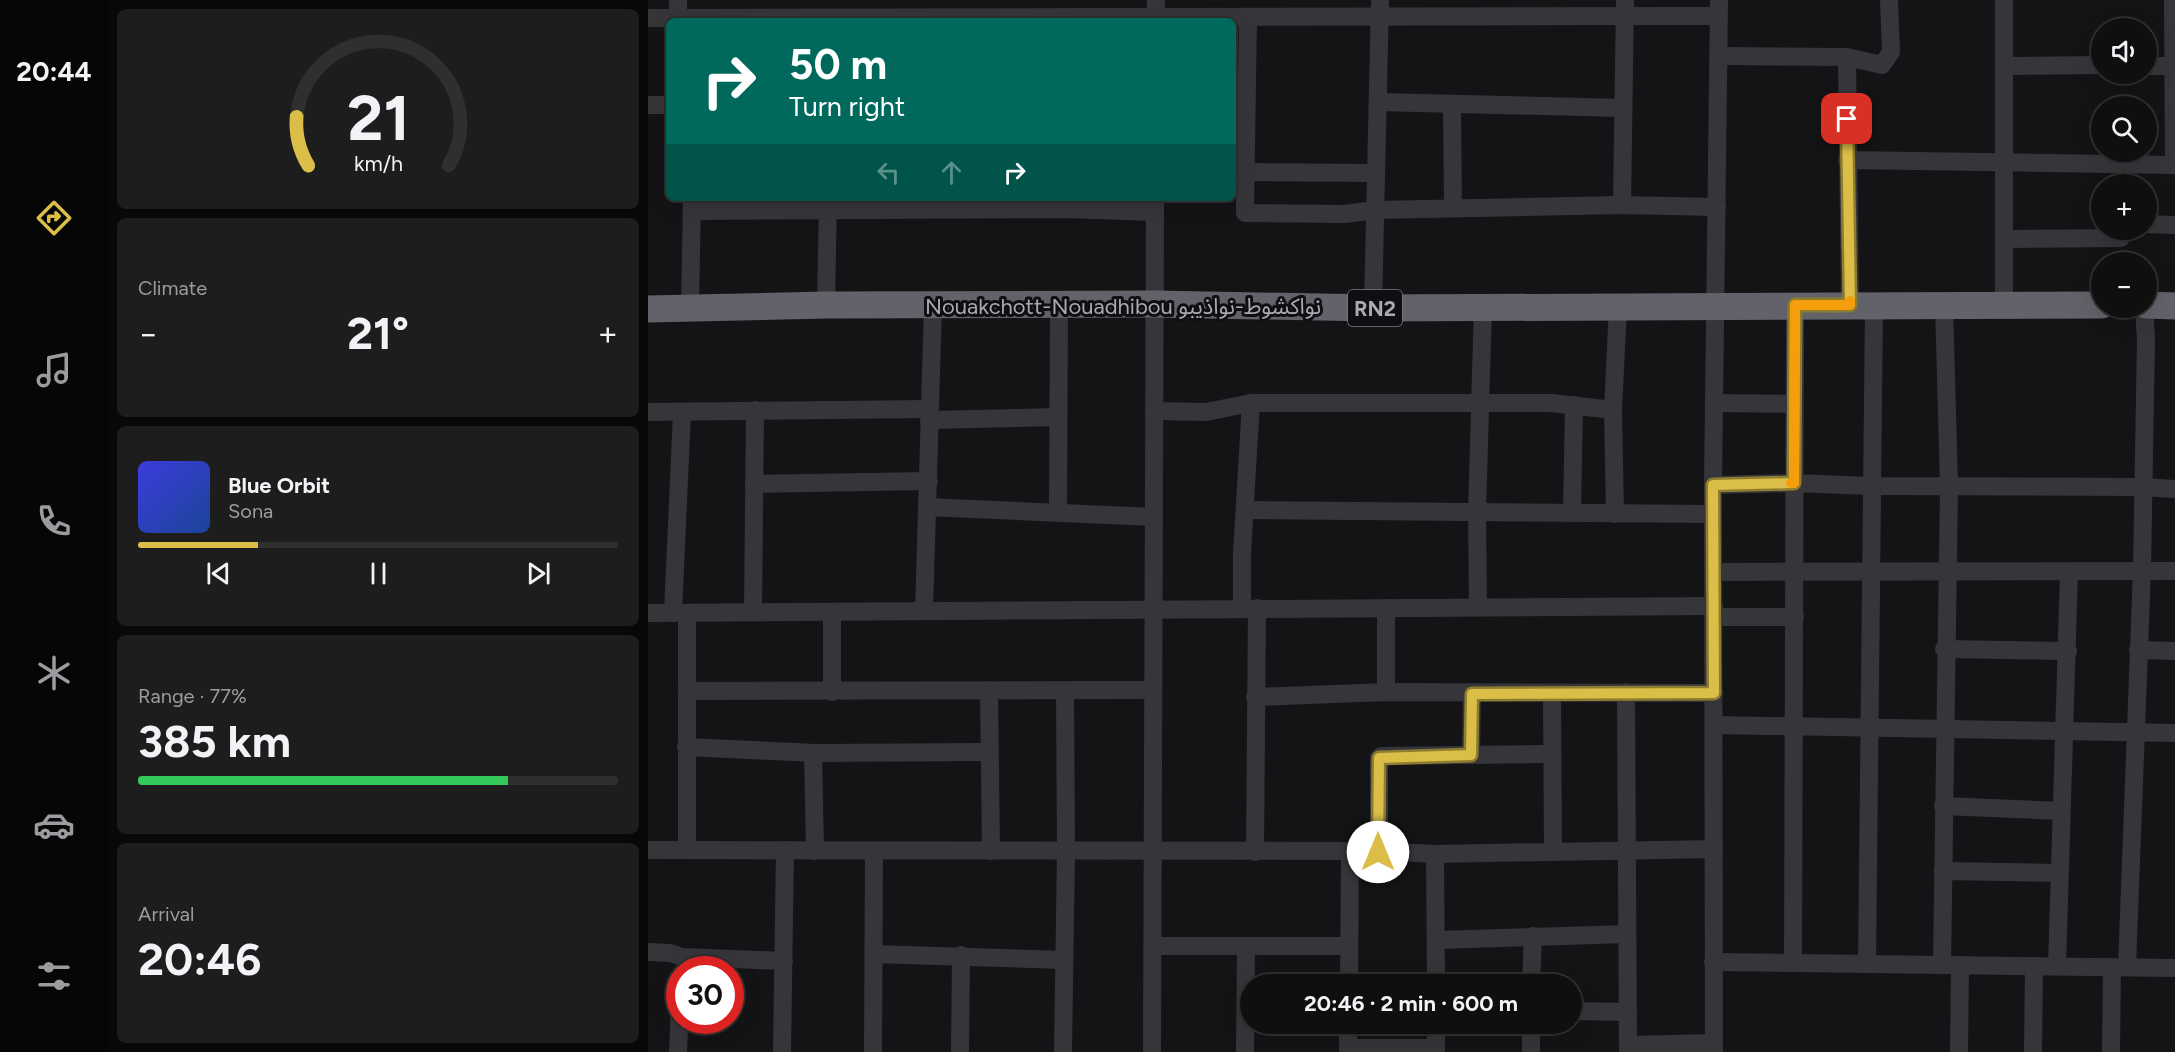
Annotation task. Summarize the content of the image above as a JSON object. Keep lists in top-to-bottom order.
{
  "streets": {
    "highway": ["Nouakchott-Nouadhibou نواكشوط-نواذيبو", "RN2"]
  },
  "page": {
    "tabs": "20:44",
    "map_buttons": ["+", "−"],
    "turn": ["50 m", "Turn right"],
    "tile": [
      "Climate",
      ["Range · 77%", "385 km"],
      ["Arrival", "20:46"]
    ],
    "heat": ["−", "21°", "+"],
    "song": ["Blue Orbit", "Sona"],
    "limit": "30",
    "trip": "20:46 · 2 min · 600 m",
    "gauge": ["21", "km/h"]
  }
}
